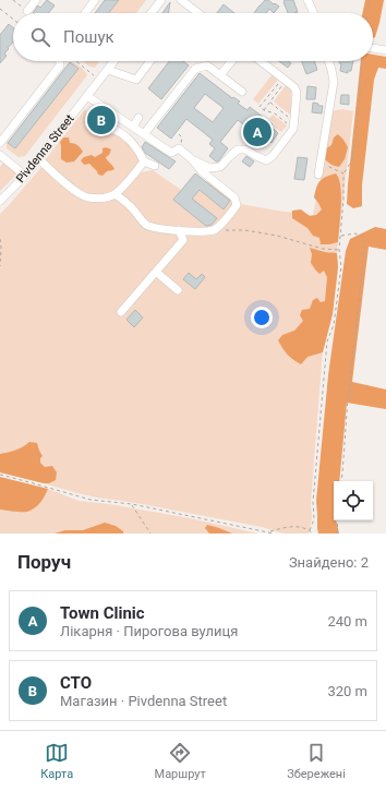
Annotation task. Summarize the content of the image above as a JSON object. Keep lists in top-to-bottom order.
{
  "streets": {
    "street": ["Pivdenna Street"]
  },
  "page": {
    "search": "Пошук",
    "pins": ["B", "A"],
    "heading": ["Поруч", "Знайдено: 2"],
    "list": [
      {
        "mark": "A",
        "name": "Town Clinic",
        "note": "Лікарня · Пирогова вулиця",
        "value": "240 m"
      },
      {
        "mark": "B",
        "name": "СТО",
        "note": "Магазин · Pivdenna Street",
        "value": "320 m"
      }
    ],
    "nav": ["Карта", "Маршрут", "Збережені"]
  }
}
